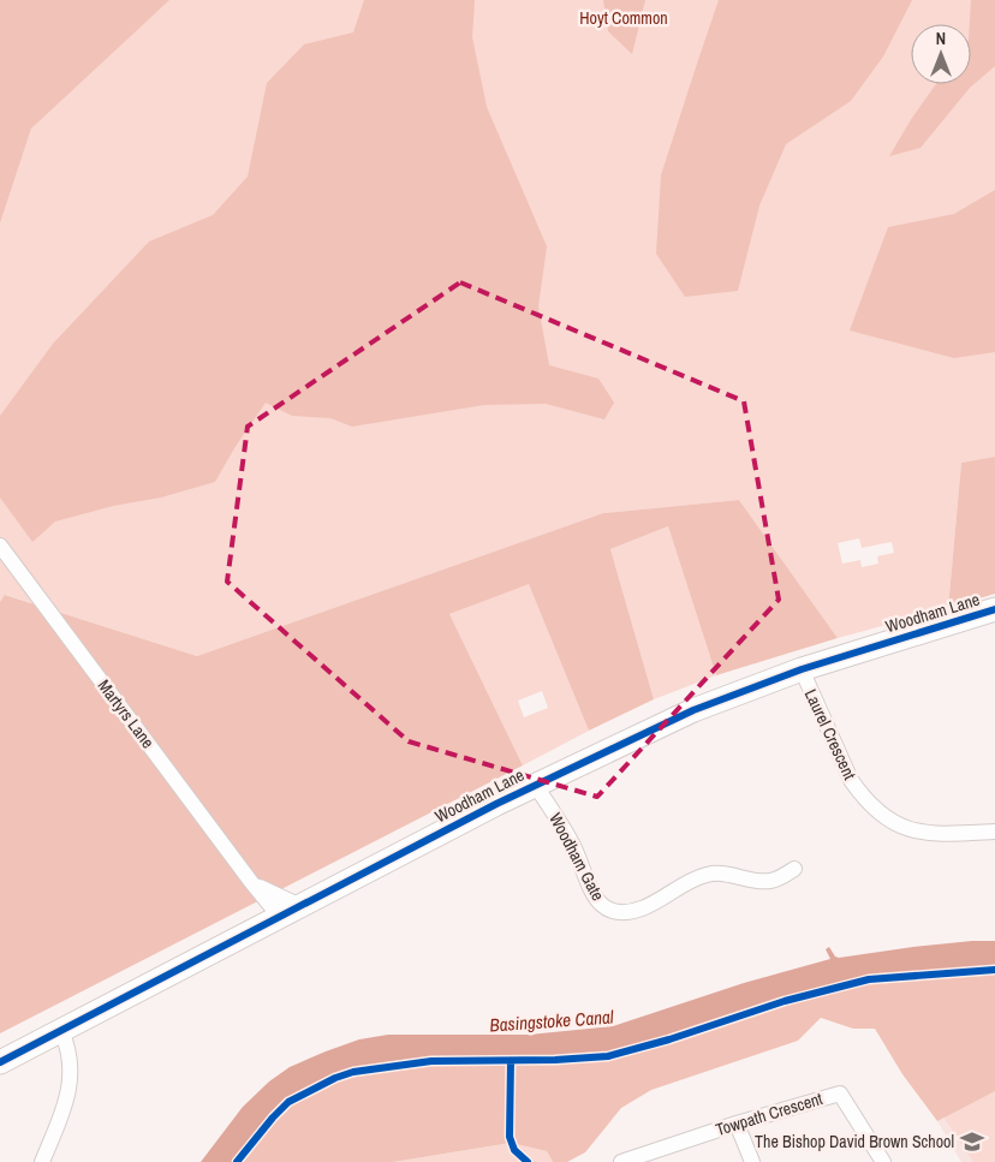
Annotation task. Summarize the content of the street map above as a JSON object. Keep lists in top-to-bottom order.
{
  "streets": {
    "main road": ["Woodham Lane"],
    "street": [
      "Martyrs Lane",
      "Laurel Crescent",
      "Woodham Gate",
      "Towpath Crescent"
    ]
  },
  "crossings": [
    ["Woodham Lane", "Martyrs Lane"],
    ["Woodham Lane", "Laurel Crescent"],
    ["Woodham Lane", "Woodham Gate"]
  ],
  "water": ["Basingstoke Canal"],
  "parks": ["Hoyt Common"],
  "places": {
    "school or university": ["The Bishop David Brown School"]
  },
  "north": "top"
}
